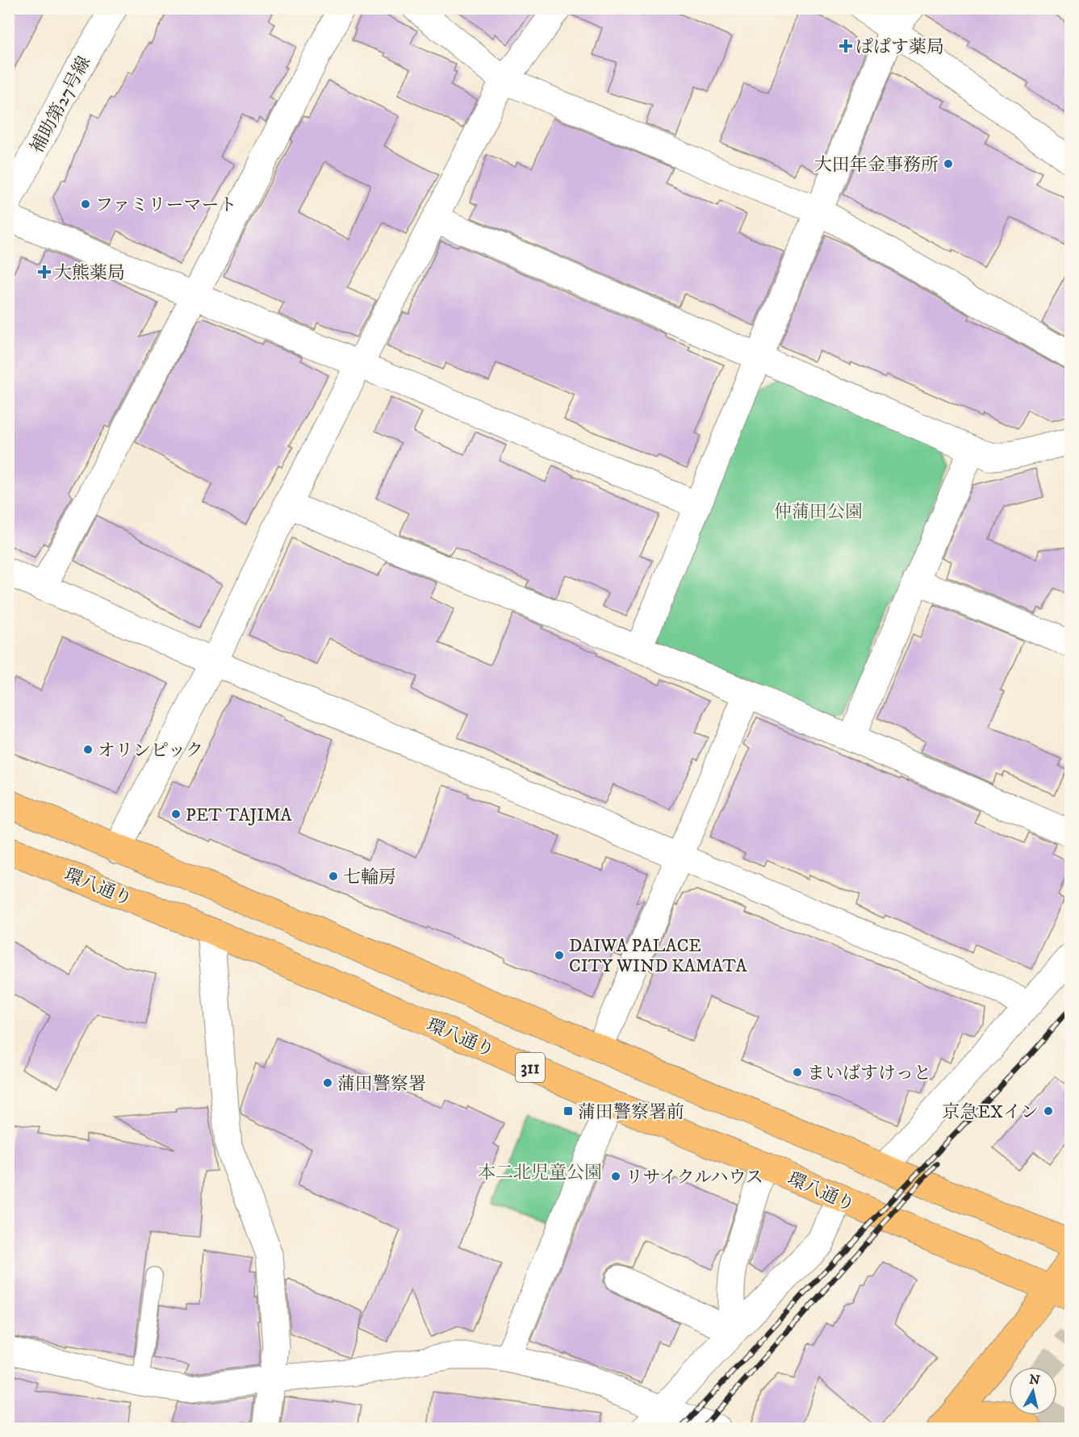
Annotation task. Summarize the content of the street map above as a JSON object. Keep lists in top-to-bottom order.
{
  "streets": {
    "main road": ["環八通り", "311"],
    "street": ["補助第27号線"]
  },
  "parks": ["仲蒲田公園", "本二北児童公園"],
  "places": {
    "health": ["ぱぱす薬局", "大熊薬局"],
    "other": [
      "大田年金事務所",
      "ファミリーマート",
      "オリンピック",
      "PET TAJIMA",
      "七輪房",
      "DAIWA PALACE CITY WIND KAMATA",
      "まいばすけっと",
      "蒲田警察署",
      "京急EXイン",
      "リサイクルハウス"
    ],
    "transit": ["蒲田警察署前"]
  },
  "north": "top"
}
